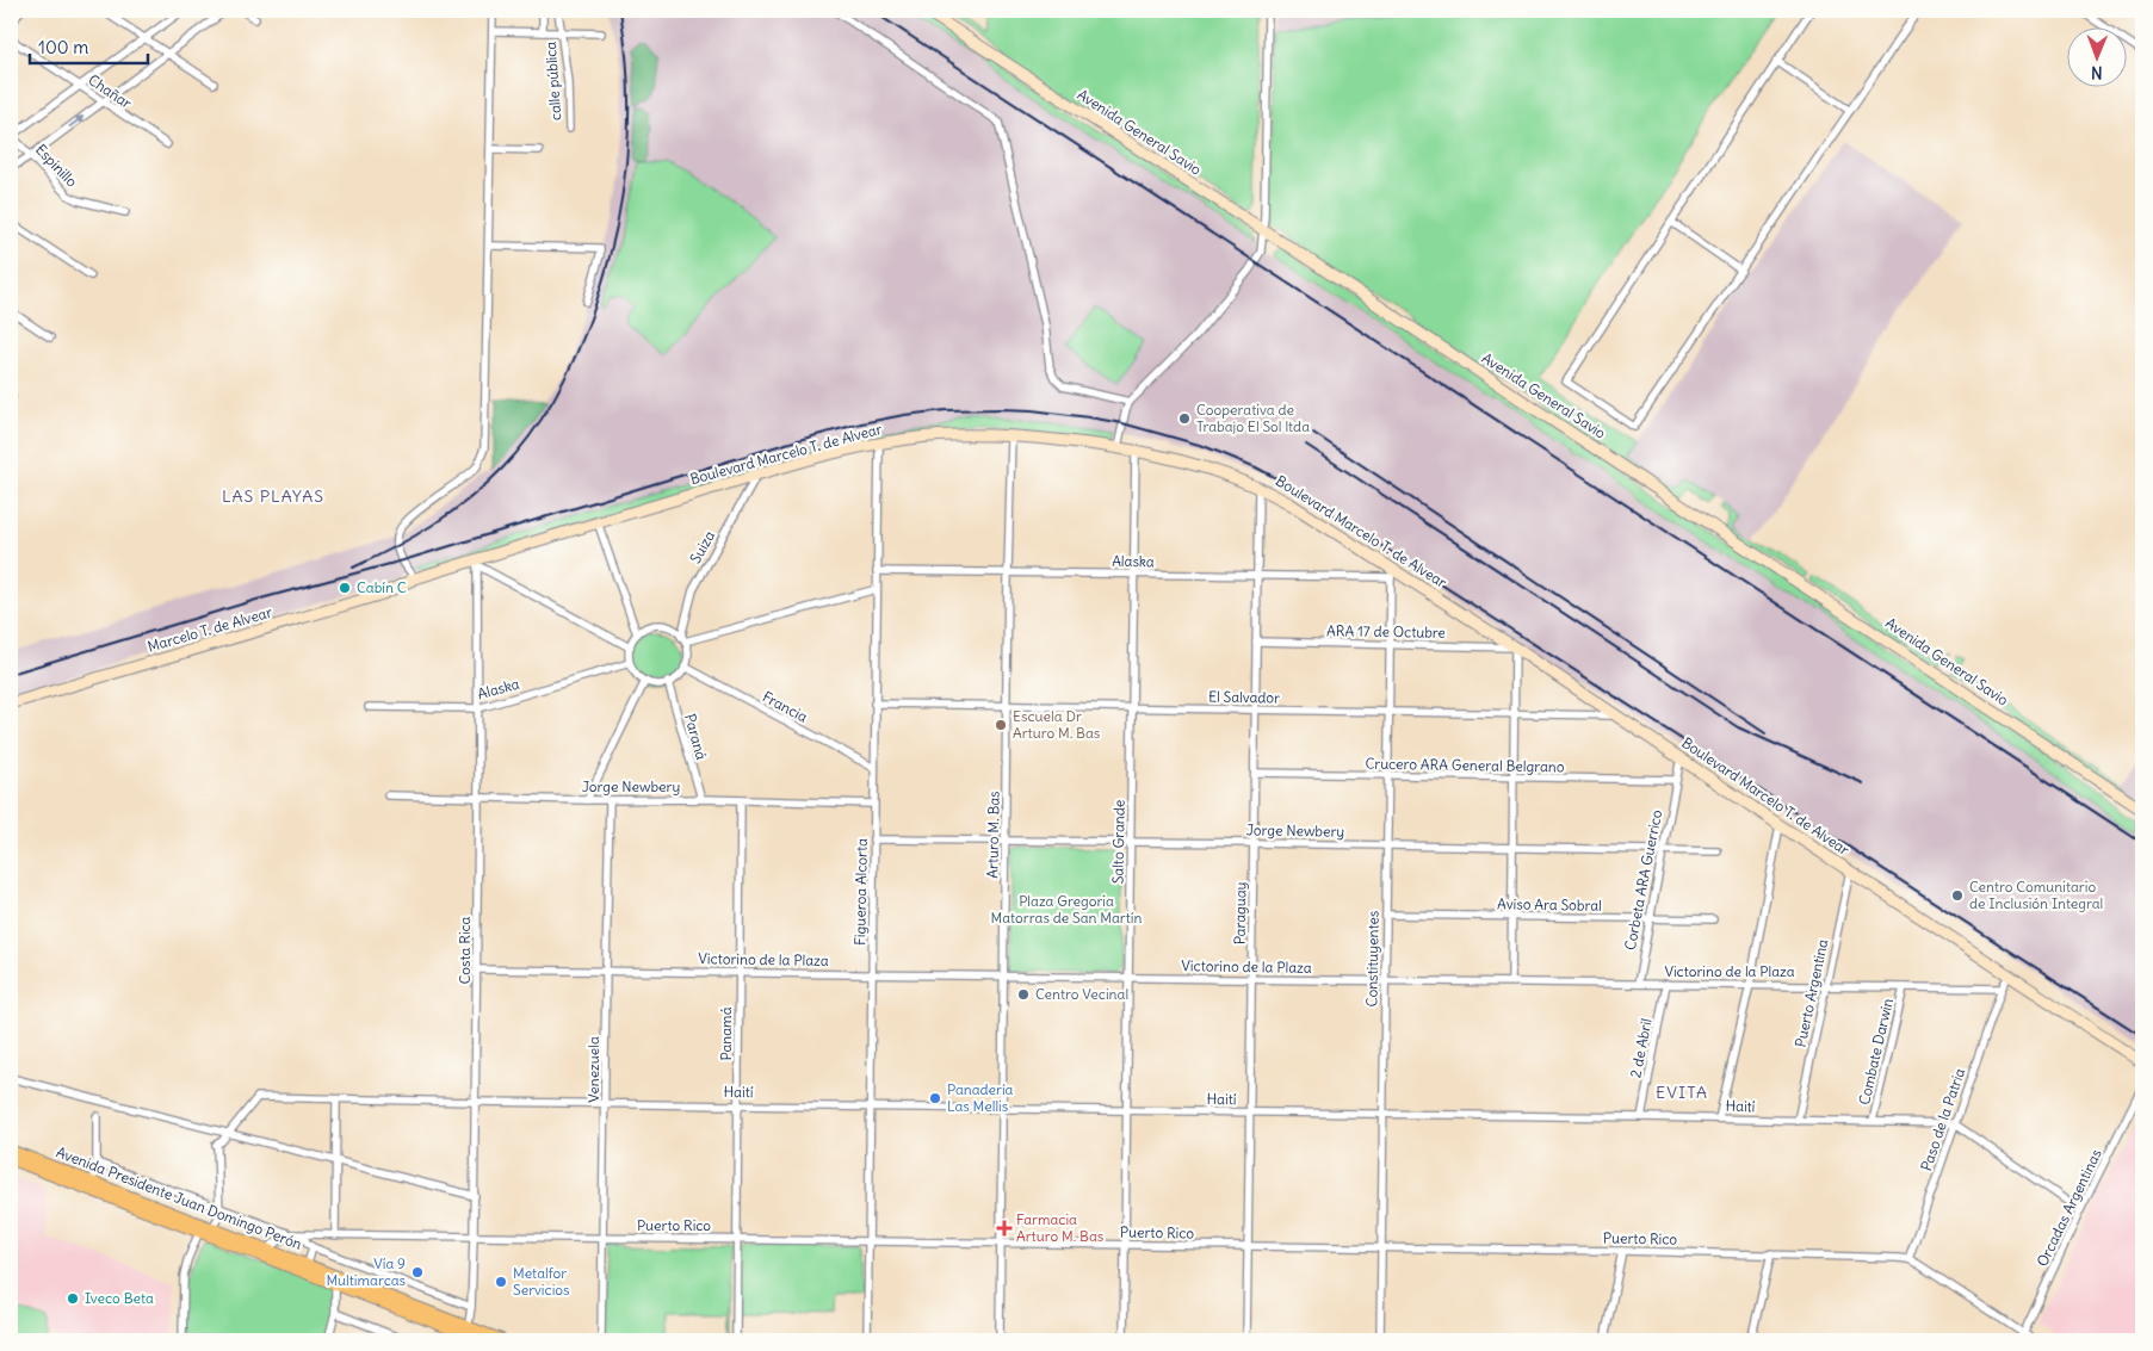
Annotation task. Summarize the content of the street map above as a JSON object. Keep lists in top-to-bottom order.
{
  "streets": {
    "main road": [
      "Avenida General Savio",
      "Boulevard Marcelo T. de Alvear",
      "Marcelo T. de Alvear",
      "Avenida Presidente Juan Domingo Perón"
    ],
    "street": [
      "calle pública",
      "Chañar",
      "Espinillo",
      "Suiza",
      "Alaska",
      "ARA 17 de Octubre",
      "El Salvador",
      "Francia",
      "Paraná",
      "Crucero ARA General Belgrano",
      "Jorge Newbery",
      "Arturo M. Bas",
      "Salto Grande",
      "Corbeta ARA Guerrico",
      "Figueroa Alcorta",
      "Aviso Ara Sobral",
      "Paraguay",
      "Costa Rica",
      "Constituyentes",
      "Victorino de la Plaza",
      "Puerto Argentina",
      "Panamá",
      "2 de Abril",
      "Combate Darwin",
      "Venezuela",
      "Haití",
      "Paso de la Patria",
      "Orcadas Argentinas",
      "Puerto Rico"
    ]
  },
  "crossings": [
    ["Boulevard Marcelo T. de Alvear", "Suiza"],
    ["Boulevard Marcelo T. de Alvear", "Alaska"],
    ["Boulevard Marcelo T. de Alvear", "Marcelo T. de Alvear"],
    ["Boulevard Marcelo T. de Alvear", "ARA 17 de Octubre"],
    ["Boulevard Marcelo T. de Alvear", "El Salvador"],
    ["Boulevard Marcelo T. de Alvear", "Arturo M. Bas"],
    ["Boulevard Marcelo T. de Alvear", "Salto Grande"],
    ["Boulevard Marcelo T. de Alvear", "Corbeta ARA Guerrico"],
    ["Boulevard Marcelo T. de Alvear", "Figueroa Alcorta"],
    ["Boulevard Marcelo T. de Alvear", "Paraguay"],
    ["Boulevard Marcelo T. de Alvear", "Costa Rica"],
    ["Boulevard Marcelo T. de Alvear", "Constituyentes"],
    ["Boulevard Marcelo T. de Alvear", "Puerto Argentina"],
    ["Suiza", "Alaska"],
    ["Suiza", "Francia"],
    ["Suiza", "Paraná"],
    ["Alaska", "Francia"],
    ["Alaska", "Paraná"],
    ["Alaska", "Arturo M. Bas"],
    ["Alaska", "Salto Grande"],
    ["Alaska", "Figueroa Alcorta"],
    ["Alaska", "Paraguay"],
    ["Alaska", "Costa Rica"],
    ["Alaska", "Constituyentes"],
    ["ARA 17 de Octubre", "Paraguay"],
    ["ARA 17 de Octubre", "Constituyentes"],
    ["El Salvador", "Arturo M. Bas"],
    ["El Salvador", "Salto Grande"],
    ["El Salvador", "Figueroa Alcorta"],
    ["El Salvador", "Paraguay"],
    ["El Salvador", "Constituyentes"],
    ["Francia", "Paraná"],
    ["Francia", "Figueroa Alcorta"],
    ["Paraná", "Jorge Newbery"],
    ["Crucero ARA General Belgrano", "Corbeta ARA Guerrico"],
    ["Crucero ARA General Belgrano", "Paraguay"],
    ["Crucero ARA General Belgrano", "Constituyentes"],
    ["Jorge Newbery", "Arturo M. Bas"],
    ["Jorge Newbery", "Salto Grande"],
    ["Jorge Newbery", "Corbeta ARA Guerrico"],
    ["Jorge Newbery", "Figueroa Alcorta"],
    ["Jorge Newbery", "Paraguay"],
    ["Jorge Newbery", "Costa Rica"],
    ["Jorge Newbery", "Constituyentes"],
    ["Jorge Newbery", "Panamá"],
    ["Jorge Newbery", "Venezuela"],
    ["Arturo M. Bas", "Victorino de la Plaza"],
    ["Arturo M. Bas", "Haití"],
    ["Arturo M. Bas", "Puerto Rico"],
    ["Salto Grande", "Victorino de la Plaza"],
    ["Salto Grande", "Haití"],
    ["Salto Grande", "Puerto Rico"],
    ["Corbeta ARA Guerrico", "Aviso Ara Sobral"],
    ["Corbeta ARA Guerrico", "Victorino de la Plaza"],
    ["Figueroa Alcorta", "Victorino de la Plaza"],
    ["Figueroa Alcorta", "Haití"],
    ["Figueroa Alcorta", "Puerto Rico"],
    ["Aviso Ara Sobral", "Constituyentes"],
    ["Paraguay", "Victorino de la Plaza"],
    ["Paraguay", "Haití"],
    ["Paraguay", "Puerto Rico"],
    ["Costa Rica", "Victorino de la Plaza"],
    ["Costa Rica", "Haití"],
    ["Costa Rica", "Avenida Presidente Juan Domingo Perón"],
    ["Costa Rica", "Puerto Rico"],
    ["Constituyentes", "Victorino de la Plaza"],
    ["Constituyentes", "Haití"],
    ["Constituyentes", "Puerto Rico"],
    ["Victorino de la Plaza", "Puerto Argentina"],
    ["Victorino de la Plaza", "Panamá"],
    ["Victorino de la Plaza", "2 de Abril"],
    ["Victorino de la Plaza", "Combate Darwin"],
    ["Victorino de la Plaza", "Venezuela"],
    ["Victorino de la Plaza", "Paso de la Patria"],
    ["Puerto Argentina", "Haití"],
    ["Panamá", "Haití"],
    ["Panamá", "Puerto Rico"],
    ["2 de Abril", "Haití"],
    ["Combate Darwin", "Haití"],
    ["Venezuela", "Haití"],
    ["Venezuela", "Puerto Rico"],
    ["Haití", "Paso de la Patria"],
    ["Paso de la Patria", "Puerto Rico"]
  ],
  "districts": ["LAS PLAYAS", "EVITA"],
  "parks": ["Plaza Gregoria Matorras de San Martín"],
  "places": {
    "other": [
      "Cooperativa de Trabajo El Sol ltda",
      "Cabín C",
      "Escuela Dr Arturo M. Bas",
      "Centro Comunitario de Inclusión Integral",
      "Centro Vecinal",
      "Panadería Las Mellis",
      "Vía 9 Multimarcas",
      "Metalfor Servicios",
      "Iveco Beta"
    ],
    "health": ["Farmacia Arturo M. Bas"]
  },
  "scale_bar": "100 m",
  "north": "bottom"
}
